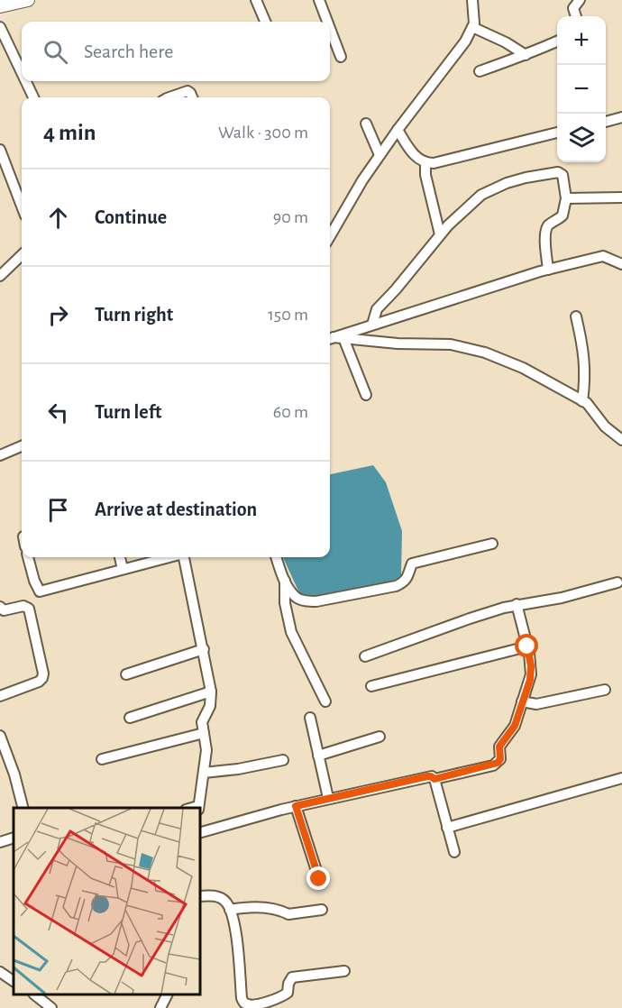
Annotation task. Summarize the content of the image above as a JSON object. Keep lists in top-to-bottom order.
{
  "page": {
    "map_buttons": ["+", "−"],
    "search": "Search here",
    "heading": ["4 min", "Walk · 300 m"],
    "list": [
      ["Continue", "90 m"],
      ["Turn right", "150 m"],
      ["Turn left", "60 m"],
      "Arrive at destination"
    ]
  }
}
